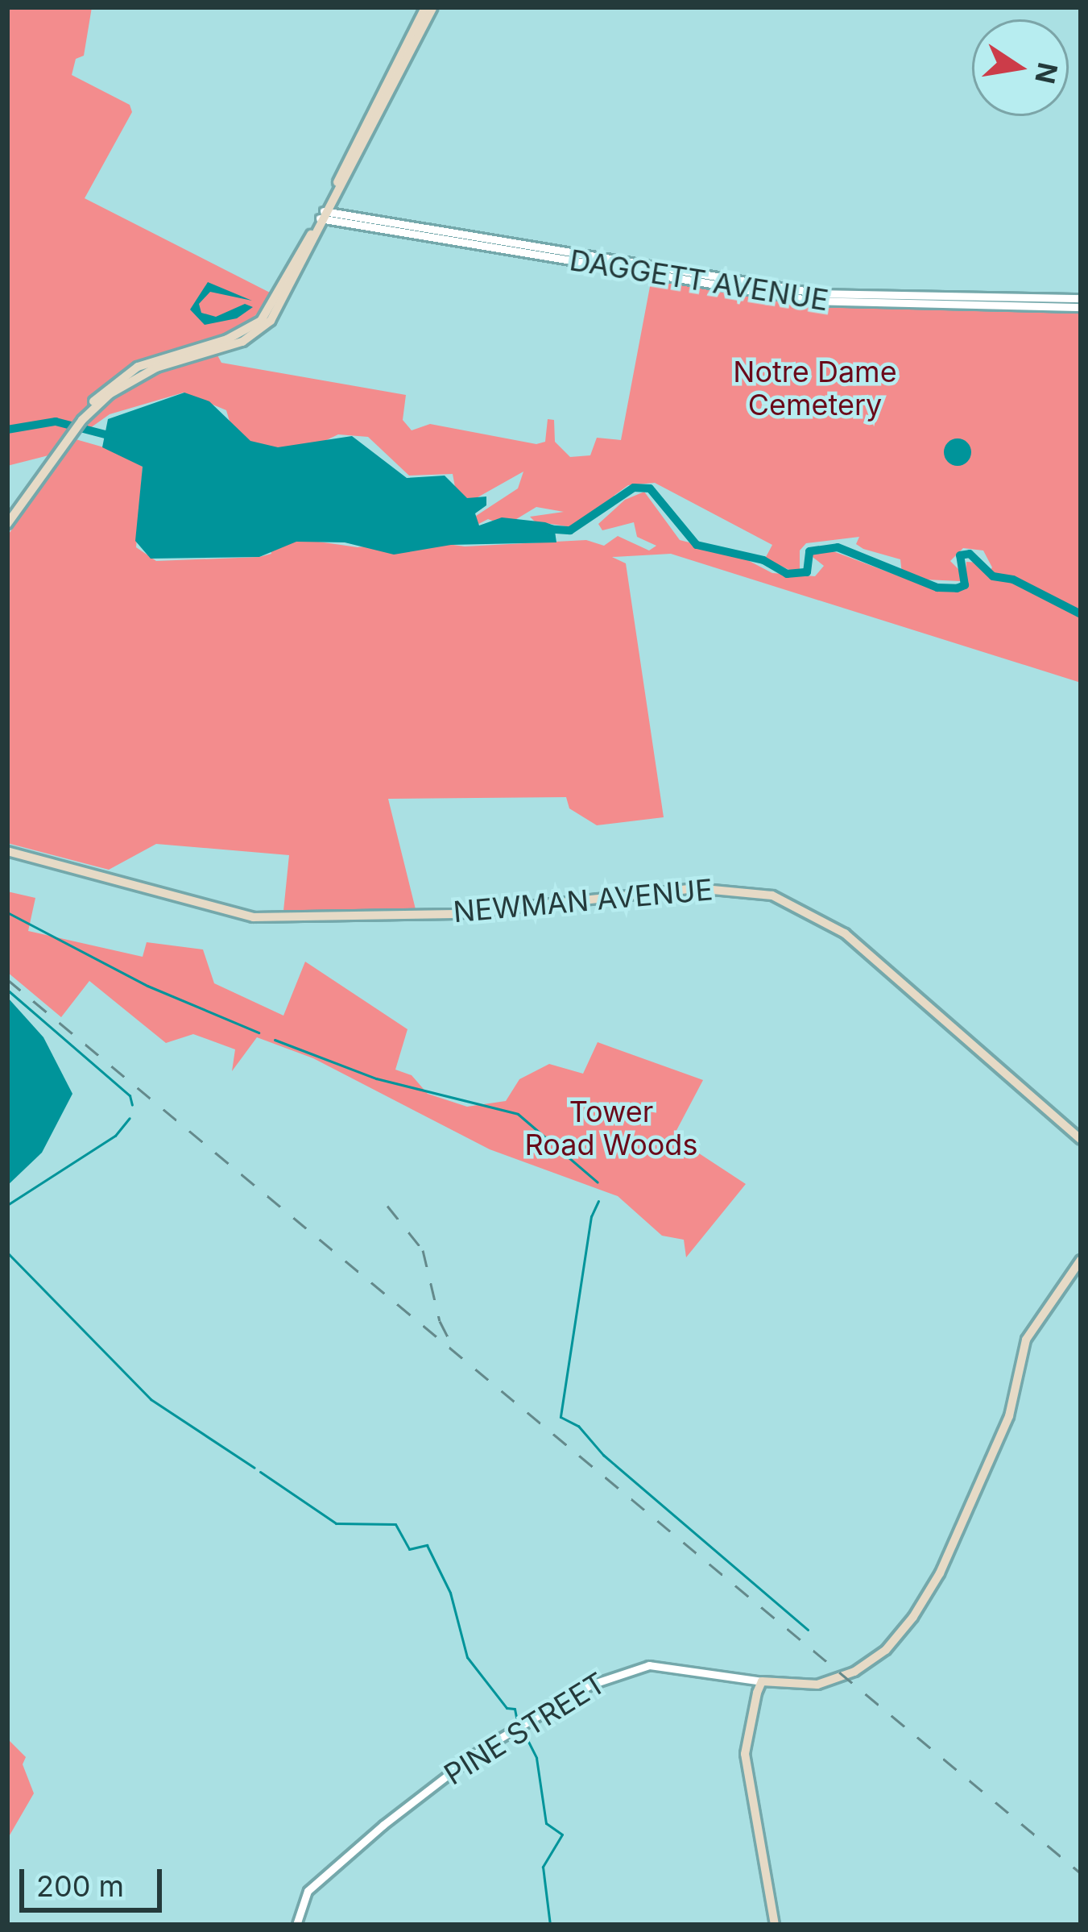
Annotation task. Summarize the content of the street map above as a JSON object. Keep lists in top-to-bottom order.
{
  "streets": {
    "main road": ["NEWMAN AVENUE", "PINE STREET"],
    "street": ["DAGGETT AVENUE"]
  },
  "parks": ["Notre Dame Cemetery", "Tower Road Woods"],
  "scale_bar": "200 m",
  "north": "right"
}
